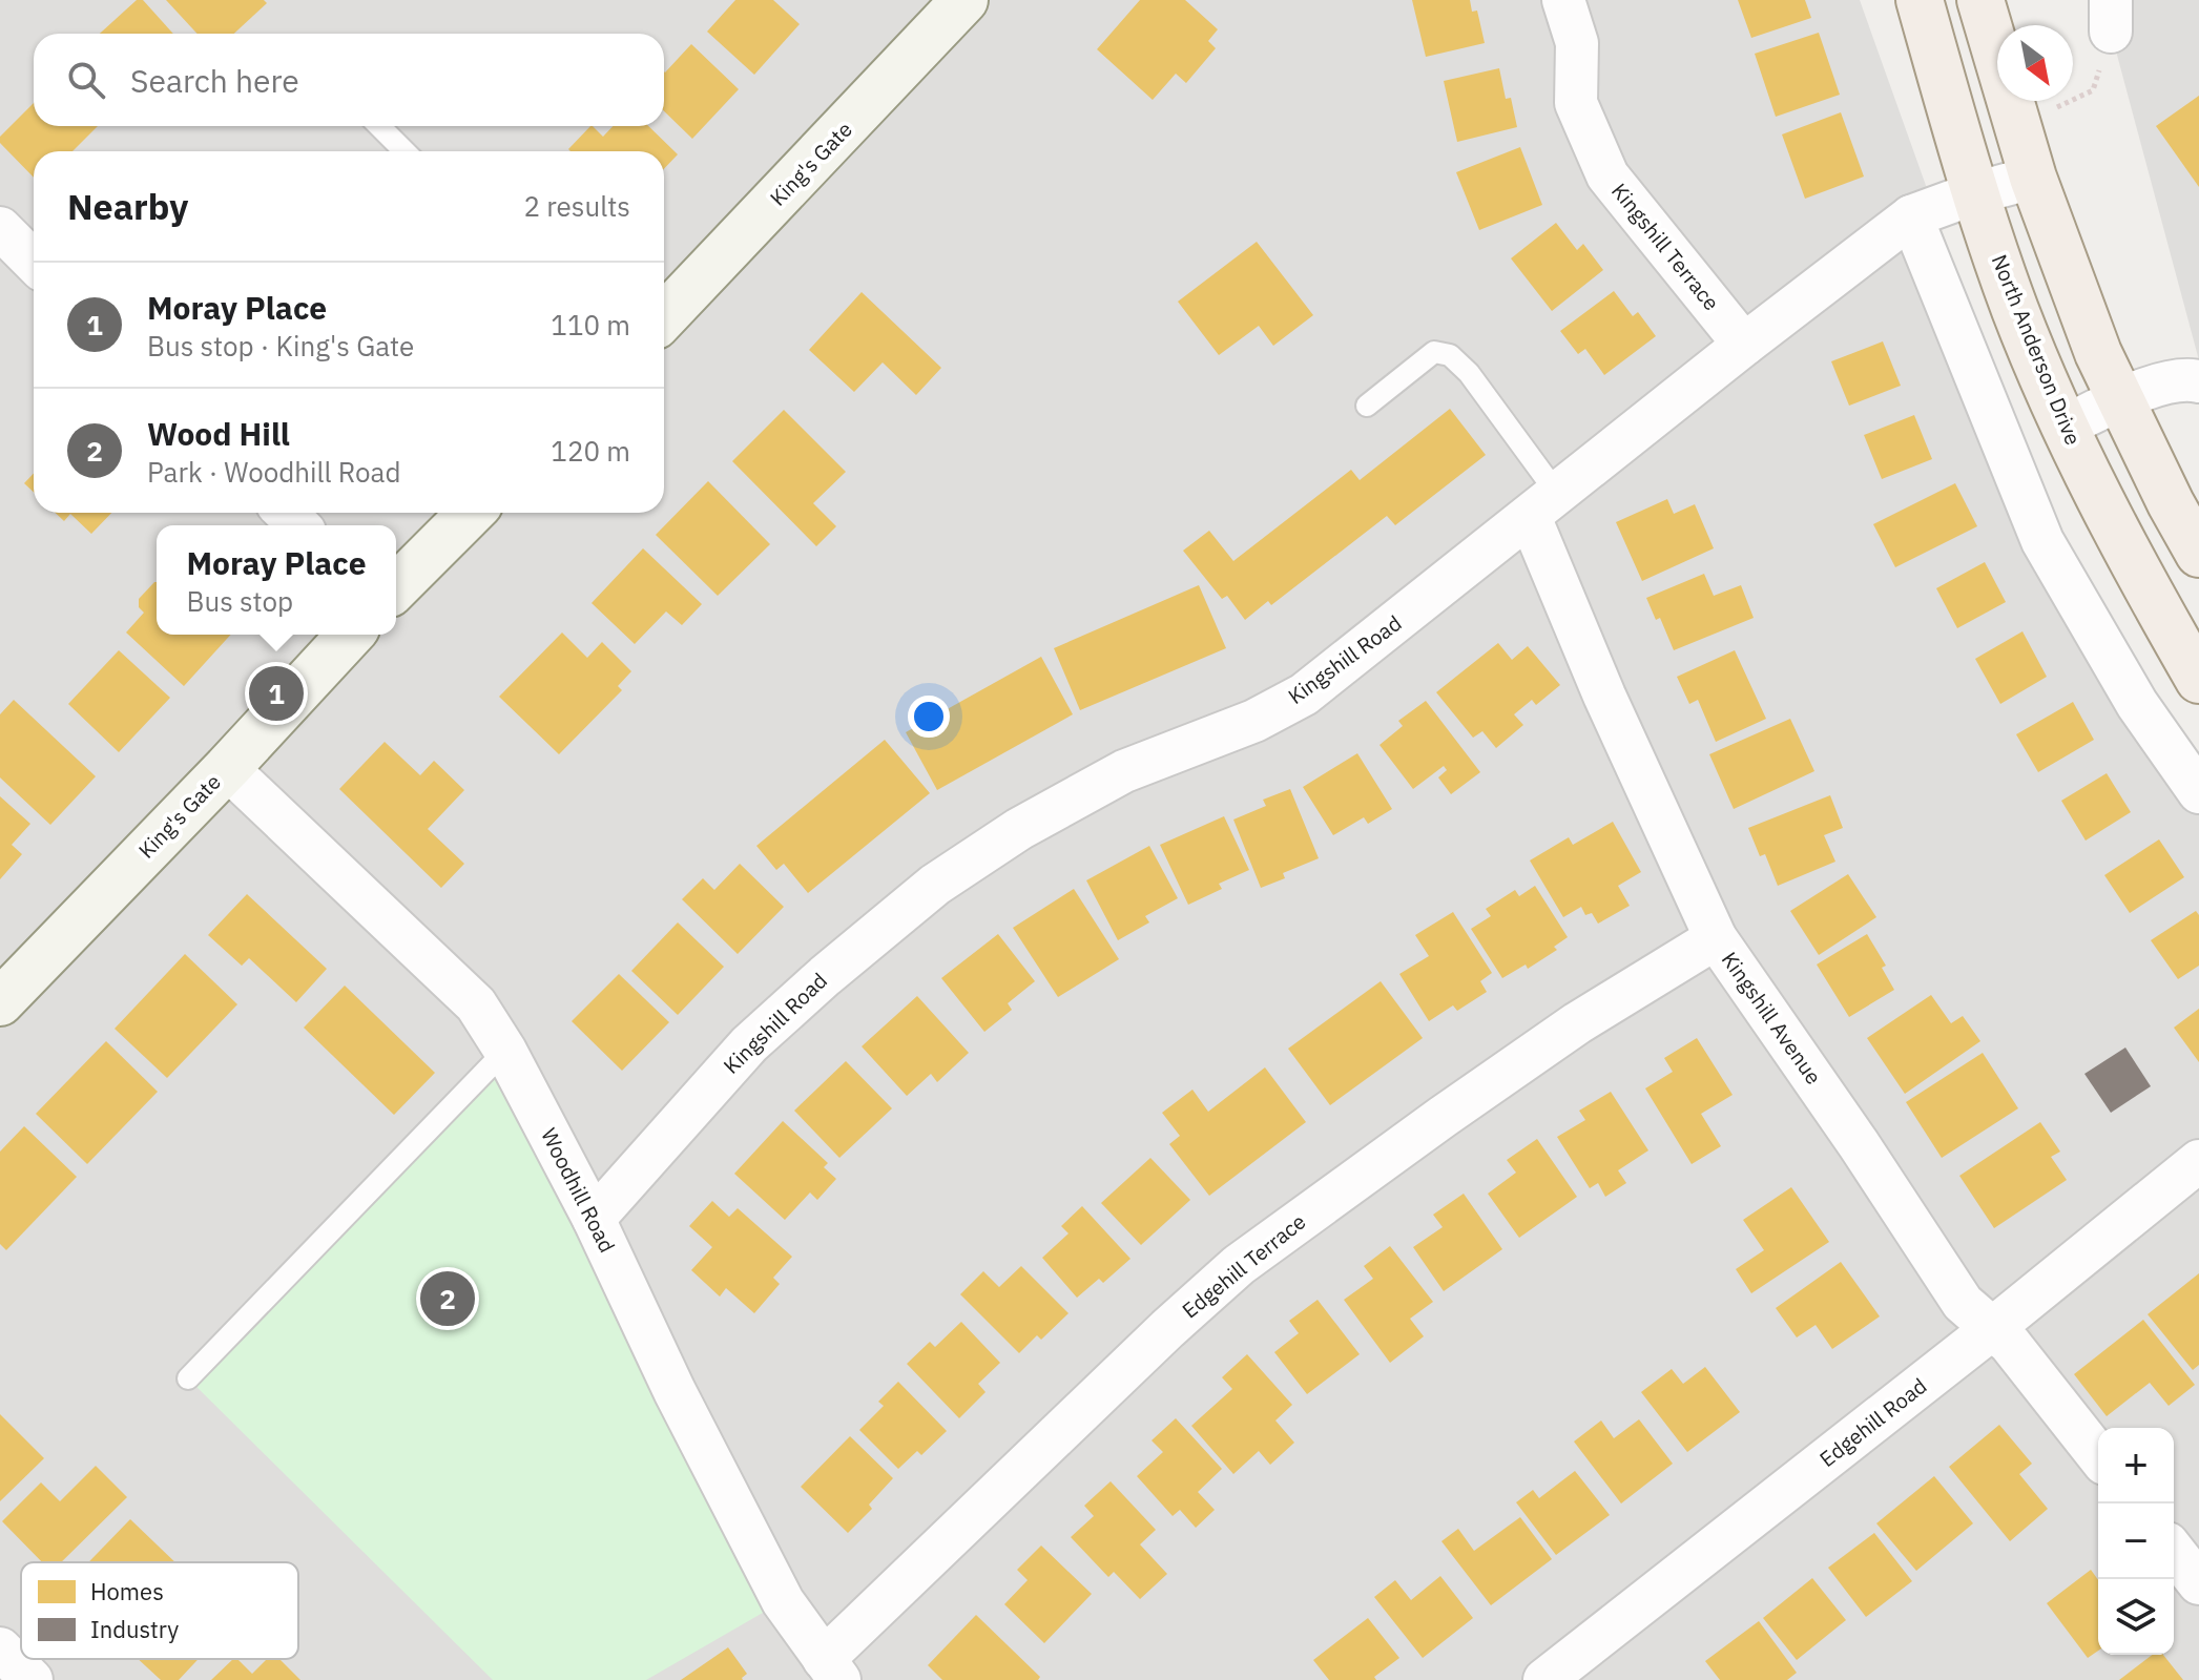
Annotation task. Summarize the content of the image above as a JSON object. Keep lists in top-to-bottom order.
{
  "streets": {
    "main road": ["North Anderson Drive"],
    "street": [
      "King's Gate",
      "Kingshill Terrace",
      "Kingshill Road",
      "Kingshill Avenue",
      "Woodhill Road",
      "Edgehill Terrace",
      "Edgehill Road"
    ]
  },
  "crossings": [
    ["King's Gate", "Woodhill Road"],
    ["Kingshill Terrace", "Kingshill Road"],
    ["North Anderson Drive", "Kingshill Road"],
    ["Kingshill Road", "Kingshill Avenue"],
    ["Kingshill Road", "Woodhill Road"],
    ["Kingshill Avenue", "Edgehill Terrace"],
    ["Kingshill Avenue", "Edgehill Road"],
    ["Woodhill Road", "Edgehill Terrace"]
  ],
  "legend": ["Homes", "Industry"],
  "north": "bottom right",
  "page": {
    "search": "Search here",
    "heading": ["Nearby", "2 results"],
    "list": [
      {
        "mark": "1",
        "name": "Moray Place",
        "note": "Bus stop · King's Gate",
        "value": "110 m"
      },
      {
        "mark": "2",
        "name": "Wood Hill",
        "note": "Park · Woodhill Road",
        "value": "120 m"
      }
    ],
    "popup": ["Moray Place", "Bus stop"],
    "pins": ["1", "2"],
    "map_buttons": ["+", "−"]
  }
}
